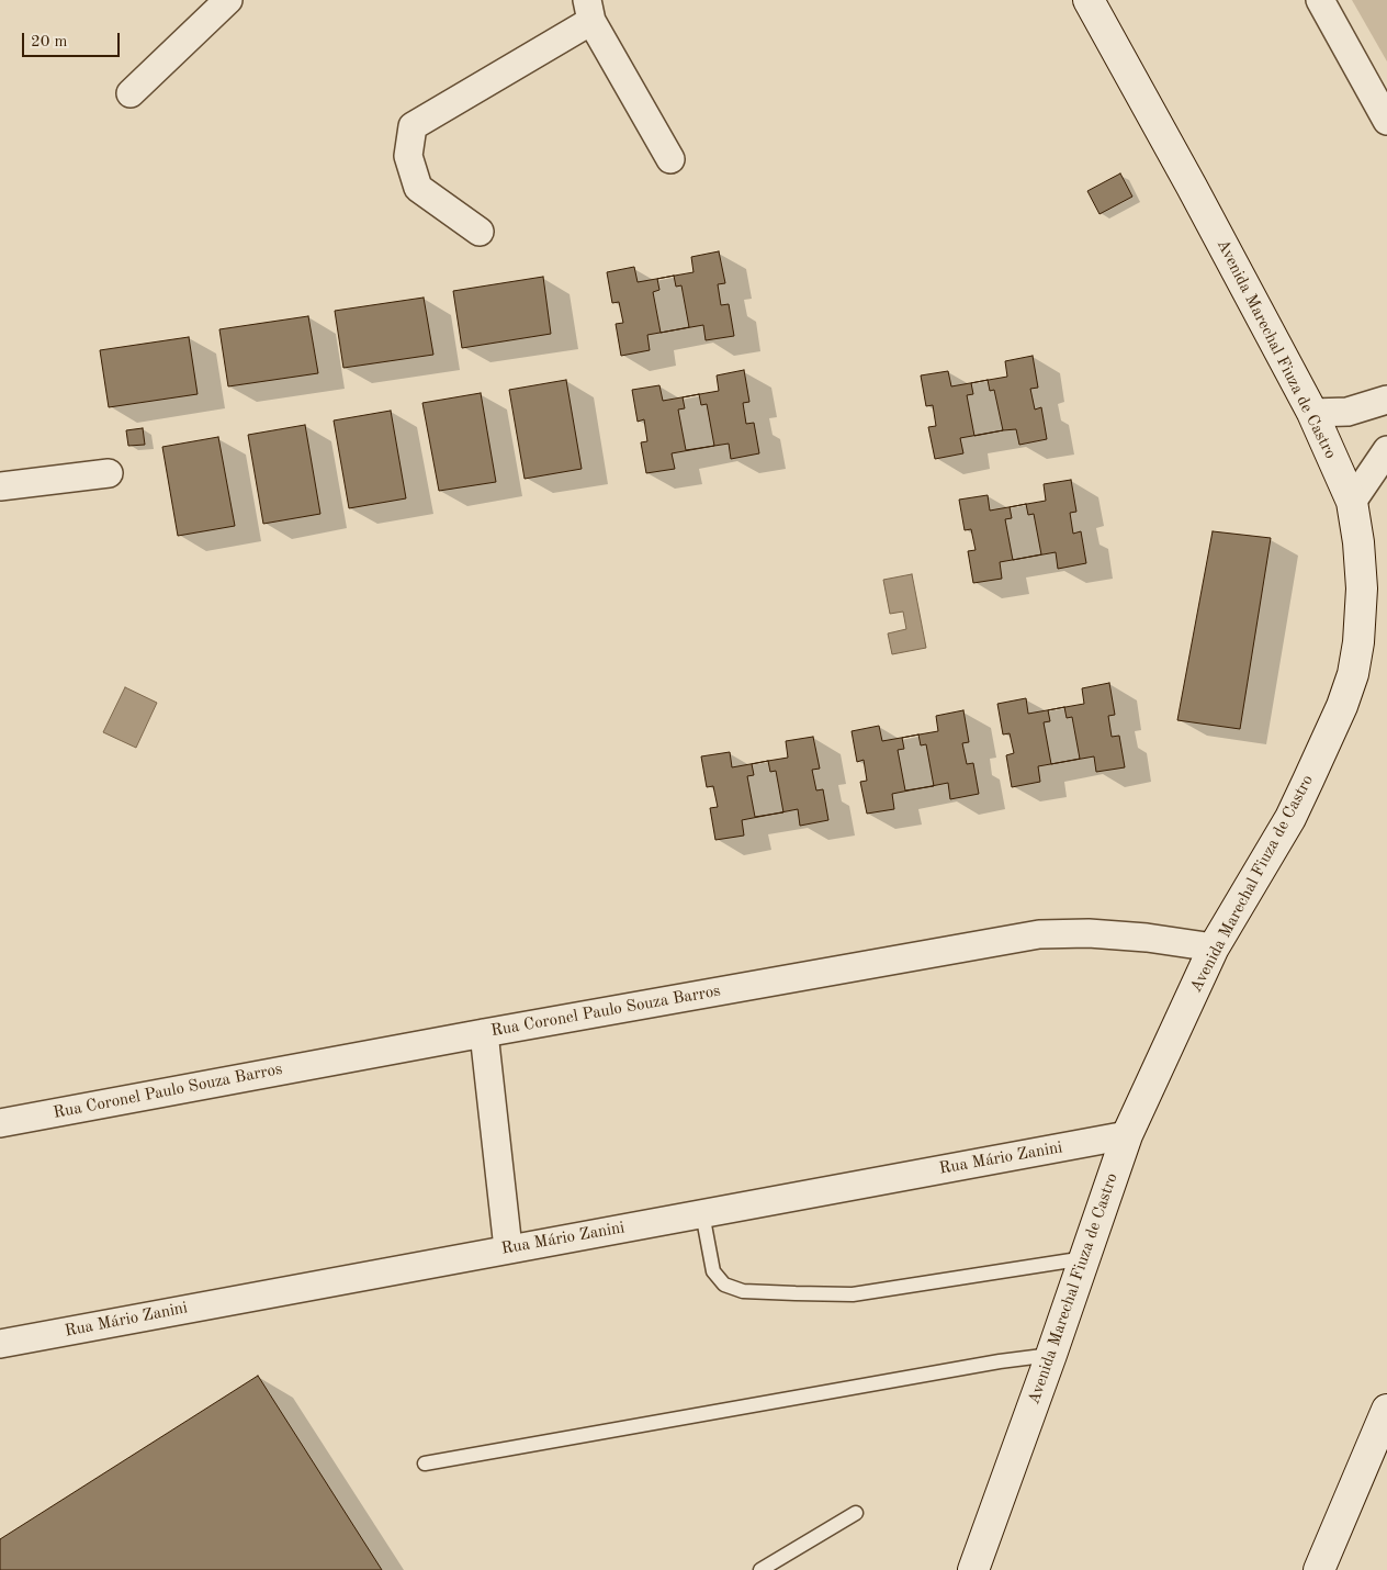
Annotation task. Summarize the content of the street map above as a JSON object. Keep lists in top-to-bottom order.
{
  "streets": {
    "main road": ["Avenida Marechal Fiuza de Castro"],
    "street": ["Rua Coronel Paulo Souza Barros", "Rua Mário Zanini"]
  },
  "crossings": [
    ["Avenida Marechal Fiuza de Castro", "Rua Coronel Paulo Souza Barros"],
    ["Avenida Marechal Fiuza de Castro", "Rua Mário Zanini"]
  ],
  "scale_bar": "20 m"
}
